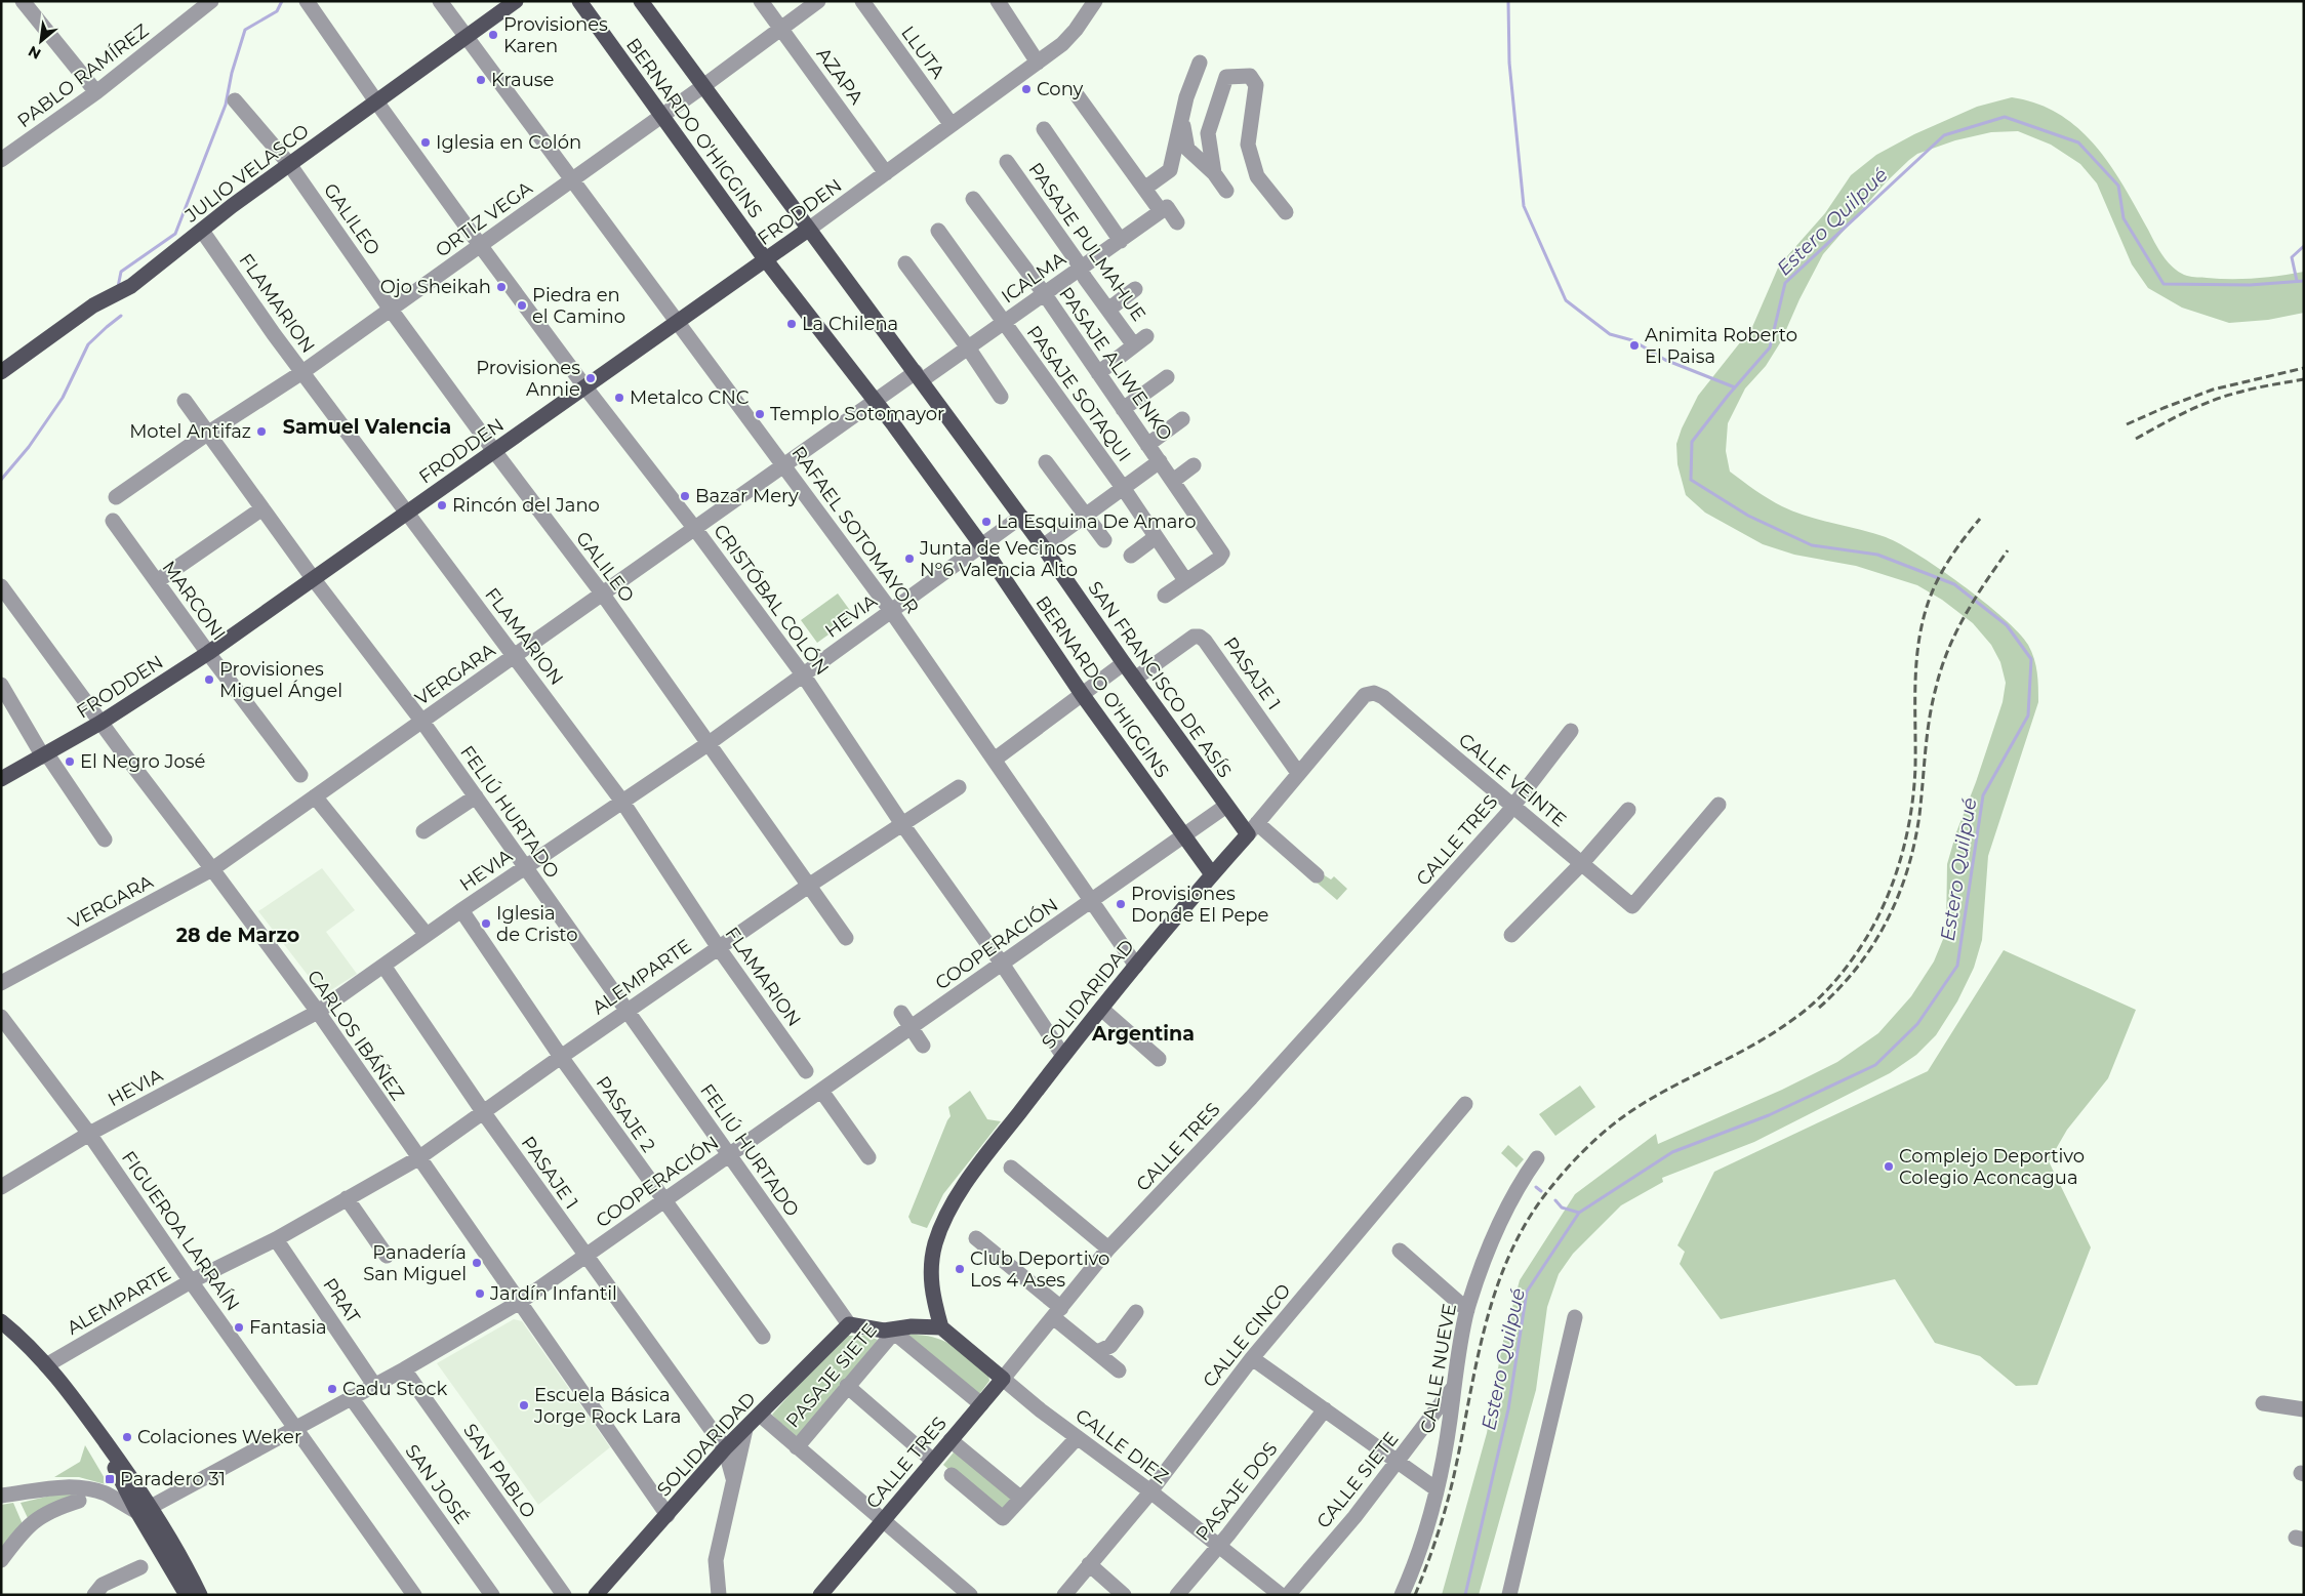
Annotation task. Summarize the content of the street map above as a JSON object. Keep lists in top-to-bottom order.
{
  "streets": {
    "main road": [
      "BERNARDO O'HIGGINS",
      "JULIO VELASCO",
      "FRODDEN",
      "SAN FRANCISCO DE ASÍS",
      "CALLE TRES",
      "SOLIDARIDAD",
      "CALLE DIEZ"
    ],
    "street": [
      "LLUTA",
      "PABLO RAMÍREZ",
      "AZAPA",
      "GALILEO",
      "ORTIZ VEGA",
      "PASAJE PULMAHUE",
      "ICALMA",
      "FLAMARION",
      "PASAJE ALIWENKO",
      "PASAJE SOTAQUI",
      "RAFAEL SOTOMAYOR",
      "CRISTÓBAL COLÓN",
      "MARCONI",
      "HEVIA",
      "PASAJE 1",
      "VERGARA",
      "CALLE VEINTE",
      "FELIÚ HURTADO",
      "COOPERACIÓN",
      "ALEMPARTE",
      "CARLOS IBÁÑEZ",
      "PASAJE 2",
      "FIGUEROA LARRAÍN",
      "PRAT",
      "CALLE CINCO",
      "CALLE NUEVE",
      "PASAJE SIETE",
      "SAN PABLO",
      "CALLE SIETE",
      "SAN JOSÉ",
      "PASAJE DOS"
    ]
  },
  "crossings": [
    ["LLUTA", "FRODDEN"],
    ["AZAPA", "FRODDEN"],
    ["AZAPA", "ORTIZ VEGA"],
    ["BERNARDO O'HIGGINS", "FRODDEN"],
    ["BERNARDO O'HIGGINS", "ORTIZ VEGA"],
    ["BERNARDO O'HIGGINS", "HEVIA"],
    ["BERNARDO O'HIGGINS", "VERGARA"],
    ["BERNARDO O'HIGGINS", "COOPERACIÓN"],
    ["BERNARDO O'HIGGINS", "SOLIDARIDAD"],
    ["JULIO VELASCO", "GALILEO"],
    ["JULIO VELASCO", "FLAMARION"],
    ["JULIO VELASCO", "RAFAEL SOTOMAYOR"],
    ["JULIO VELASCO", "CRISTÓBAL COLÓN"],
    ["FRODDEN", "GALILEO"],
    ["FRODDEN", "FLAMARION"],
    ["FRODDEN", "RAFAEL SOTOMAYOR"],
    ["FRODDEN", "CRISTÓBAL COLÓN"],
    ["FRODDEN", "MARCONI"],
    ["FRODDEN", "SAN FRANCISCO DE ASÍS"],
    ["FRODDEN", "FELIÚ HURTADO"],
    ["FRODDEN", "CARLOS IBÁÑEZ"],
    ["GALILEO", "ORTIZ VEGA"],
    ["GALILEO", "HEVIA"],
    ["GALILEO", "VERGARA"],
    ["GALILEO", "ALEMPARTE"],
    ["ORTIZ VEGA", "FLAMARION"],
    ["ORTIZ VEGA", "RAFAEL SOTOMAYOR"],
    ["ORTIZ VEGA", "CRISTÓBAL COLÓN"],
    ["ORTIZ VEGA", "SAN FRANCISCO DE ASÍS"],
    ["ORTIZ VEGA", "FELIÚ HURTADO"],
    ["PASAJE PULMAHUE", "ICALMA"],
    ["PASAJE PULMAHUE", "PASAJE ALIWENKO"],
    ["ICALMA", "PASAJE ALIWENKO"],
    ["ICALMA", "PASAJE SOTAQUI"],
    ["ICALMA", "VERGARA"],
    ["ICALMA", "SAN FRANCISCO DE ASÍS"],
    ["FLAMARION", "HEVIA"],
    ["FLAMARION", "VERGARA"],
    ["FLAMARION", "ALEMPARTE"],
    ["PASAJE ALIWENKO", "PASAJE SOTAQUI"],
    ["RAFAEL SOTOMAYOR", "HEVIA"],
    ["RAFAEL SOTOMAYOR", "VERGARA"],
    ["RAFAEL SOTOMAYOR", "COOPERACIÓN"],
    ["RAFAEL SOTOMAYOR", "SOLIDARIDAD"],
    ["CRISTÓBAL COLÓN", "HEVIA"],
    ["CRISTÓBAL COLÓN", "VERGARA"],
    ["CRISTÓBAL COLÓN", "COOPERACIÓN"],
    ["CRISTÓBAL COLÓN", "ALEMPARTE"],
    ["CRISTÓBAL COLÓN", "SOLIDARIDAD"],
    ["HEVIA", "PASAJE 1"],
    ["HEVIA", "SAN FRANCISCO DE ASÍS"],
    ["HEVIA", "FELIÚ HURTADO"],
    ["HEVIA", "CARLOS IBÁÑEZ"],
    ["HEVIA", "PASAJE 2"],
    ["HEVIA", "FIGUEROA LARRAÍN"],
    ["PASAJE 1", "SAN FRANCISCO DE ASÍS"],
    ["PASAJE 1", "COOPERACIÓN"],
    ["PASAJE 1", "ALEMPARTE"],
    ["PASAJE 1", "SOLIDARIDAD"],
    ["VERGARA", "SAN FRANCISCO DE ASÍS"],
    ["VERGARA", "FELIÚ HURTADO"],
    ["VERGARA", "CARLOS IBÁÑEZ"],
    ["SAN FRANCISCO DE ASÍS", "COOPERACIÓN"],
    ["SAN FRANCISCO DE ASÍS", "SOLIDARIDAD"],
    ["CALLE VEINTE", "CALLE TRES"],
    ["CALLE VEINTE", "SOLIDARIDAD"],
    ["FELIÚ HURTADO", "COOPERACIÓN"],
    ["FELIÚ HURTADO", "ALEMPARTE"],
    ["FELIÚ HURTADO", "SOLIDARIDAD"],
    ["CALLE TRES", "CALLE DIEZ"],
    ["COOPERACIÓN", "CARLOS IBÁÑEZ"],
    ["COOPERACIÓN", "PASAJE 2"],
    ["COOPERACIÓN", "FIGUEROA LARRAÍN"],
    ["COOPERACIÓN", "PRAT"],
    ["COOPERACIÓN", "SAN PABLO"],
    ["COOPERACIÓN", "SAN JOSÉ"],
    ["ALEMPARTE", "CARLOS IBÁÑEZ"],
    ["ALEMPARTE", "PASAJE 2"],
    ["ALEMPARTE", "FIGUEROA LARRAÍN"],
    ["ALEMPARTE", "PRAT"],
    ["SOLIDARIDAD", "CARLOS IBÁÑEZ"],
    ["SOLIDARIDAD", "CALLE DIEZ"],
    ["CALLE CINCO", "CALLE DIEZ"],
    ["CALLE NUEVE", "CALLE SIETE"],
    ["CALLE DIEZ", "PASAJE DOS"]
  ],
  "districts": ["Samuel Valencia", "28 de Marzo", "Argentina"],
  "water": ["Estero Quilpué"],
  "places": {
    "other": [
      "Provisiones Karen",
      "Krause",
      "Cony",
      "Iglesia en Colón",
      "Ojo Sheikah",
      "Piedra en el Camino",
      "La Chilena",
      "Animita Roberto El Paisa",
      "Provisiones Annie",
      "Metalco CNC",
      "Templo Sotomayor",
      "Motel Antifaz",
      "Bazar Mery",
      "Rincón del Jano",
      "La Esquina De Amaro",
      "Junta de Vecinos Nº6 Valencia Alto",
      "Provisiones Miguel Ángel",
      "El Negro José",
      "Provisiones Donde El Pepe",
      "Iglesia de Cristo",
      "Complejo Deportivo Colegio Aconcagua",
      "Panadería San Miguel",
      "Club Deportivo Los 4 Ases",
      "Jardín Infantil",
      "Fantasia",
      "Cadu Stock",
      "Escuela Básica Jorge Rock Lara",
      "Colaciones Weker"
    ],
    "transit": ["Paradero 31"]
  },
  "north": "bottom left"
}
